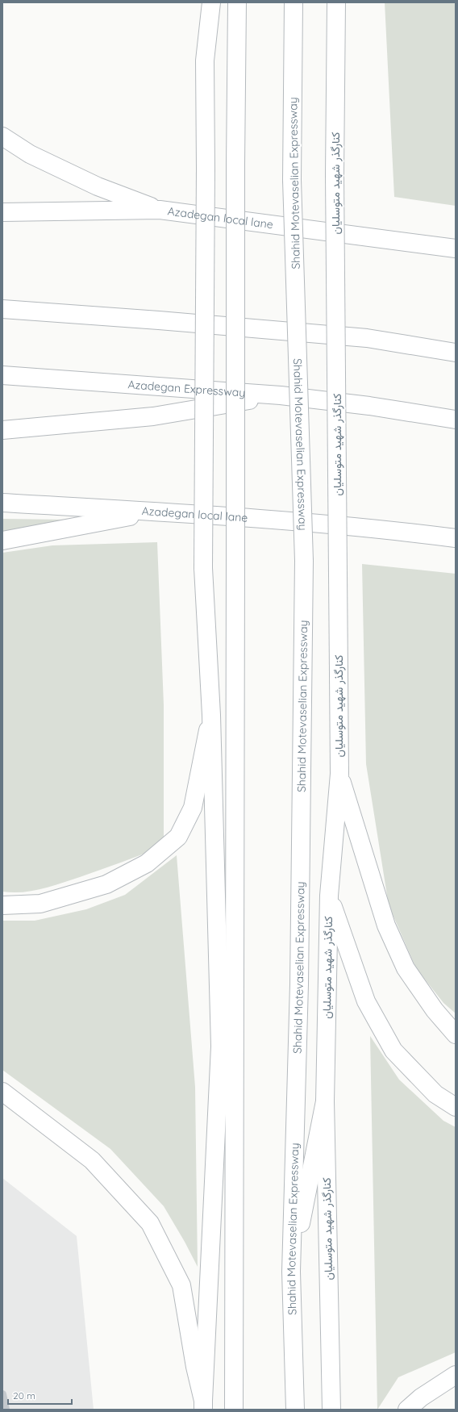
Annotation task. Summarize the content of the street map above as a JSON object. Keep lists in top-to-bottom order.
{
  "streets": {
    "main road": [
      "Shahid Motevaselian Expressway",
      "کنارگذر شهید متوسلیان",
      "Azadegan local lane",
      "Azadegan Expressway"
    ]
  },
  "scale_bar": "20 m"
}
